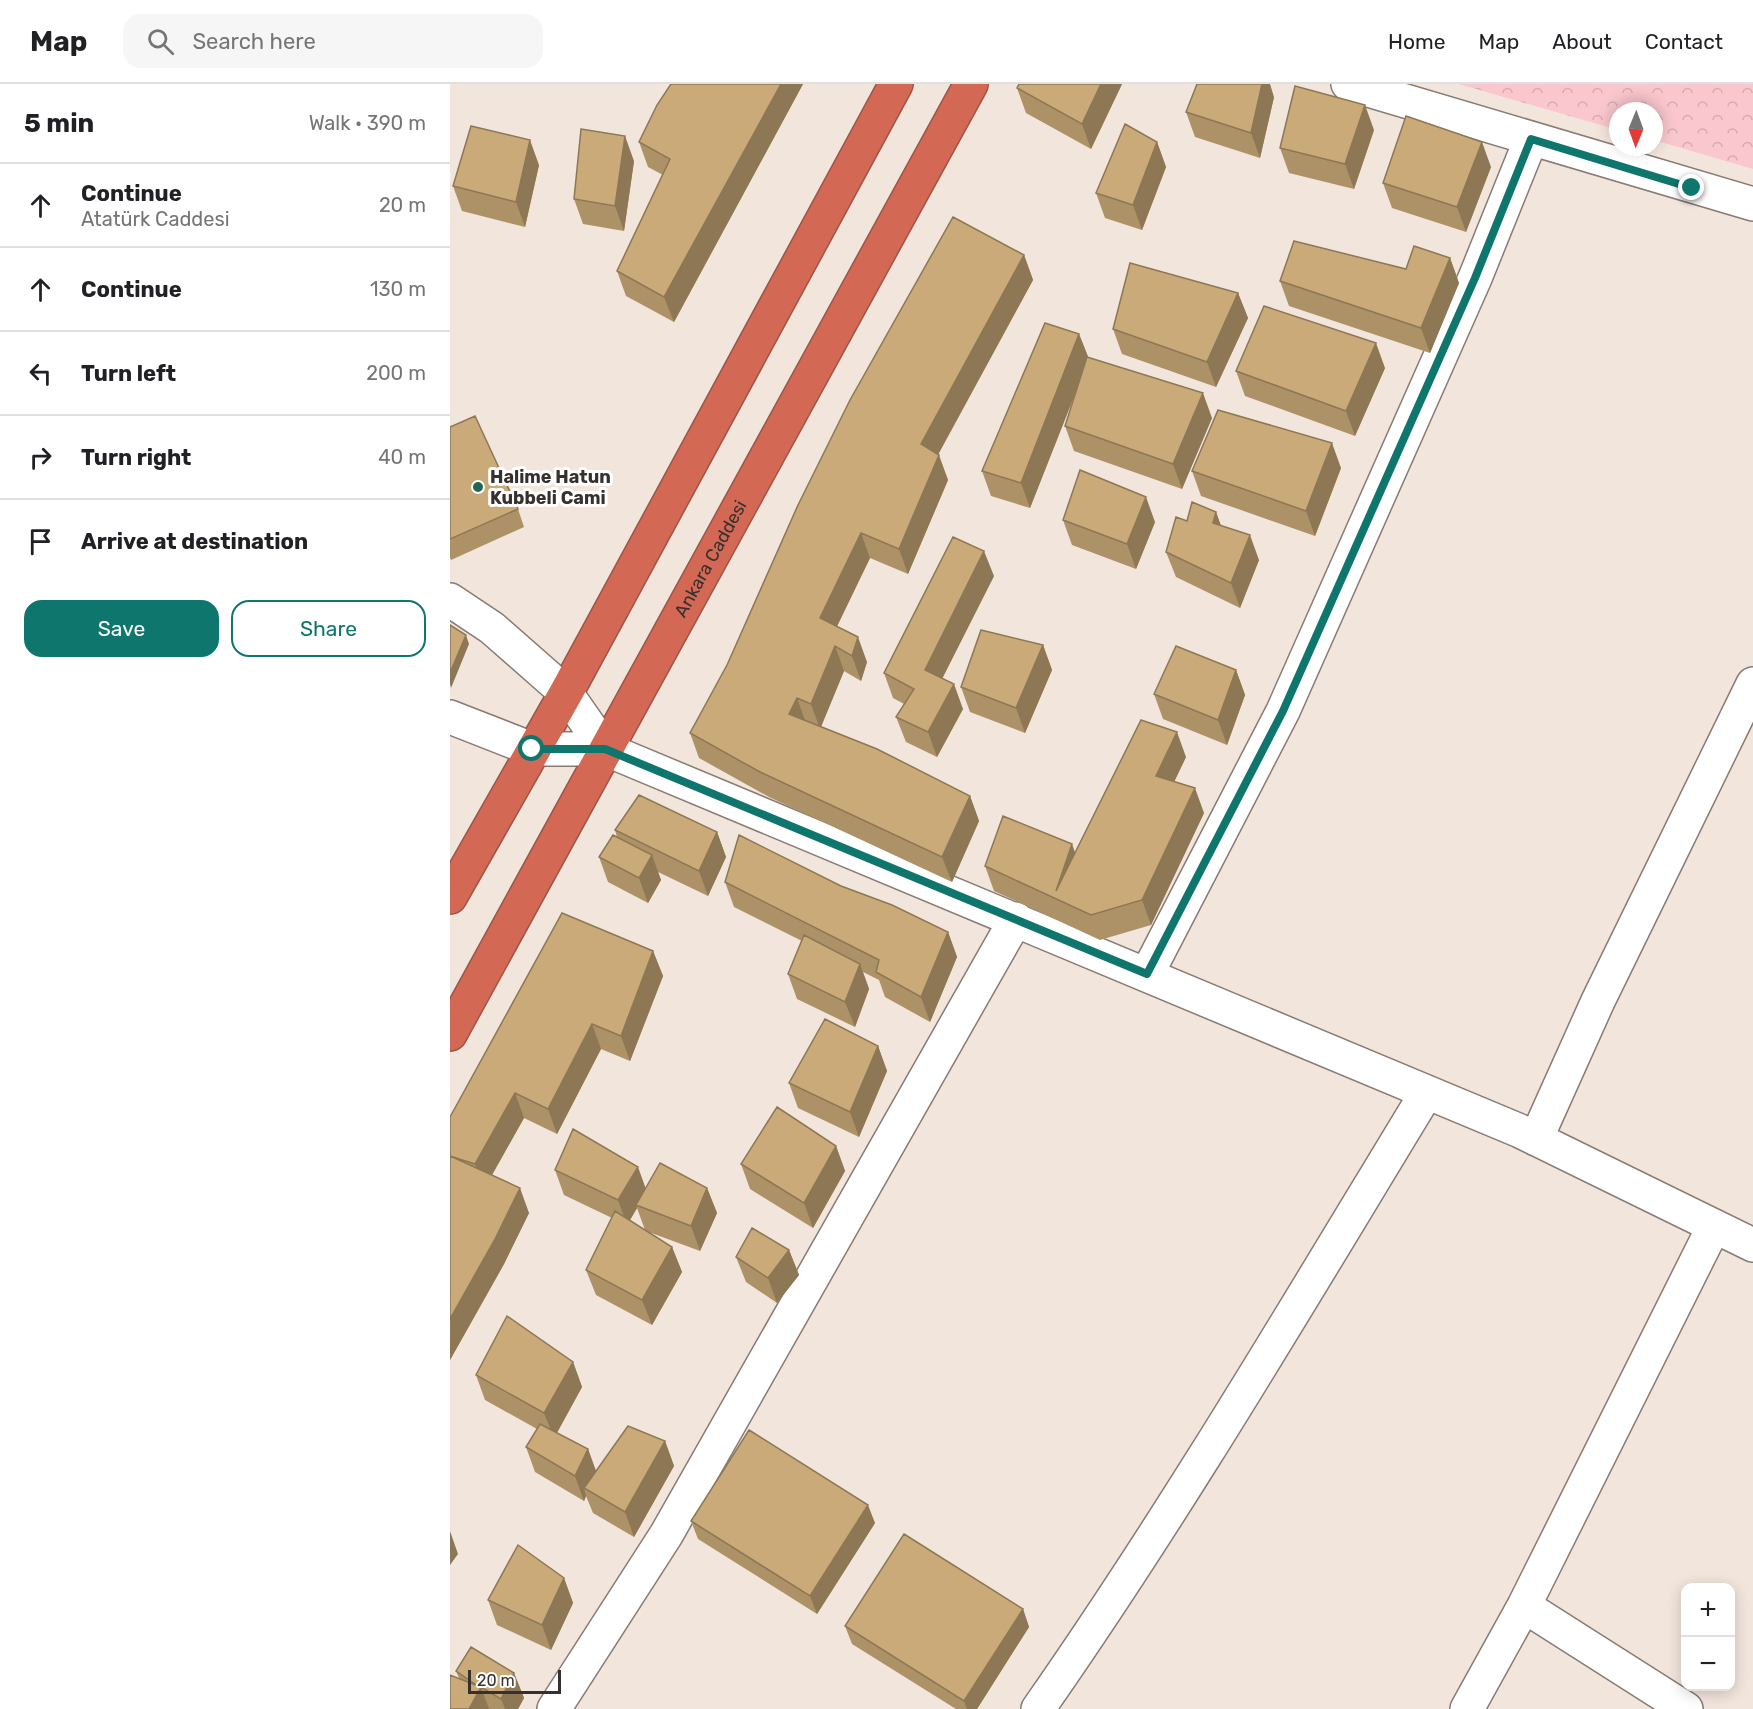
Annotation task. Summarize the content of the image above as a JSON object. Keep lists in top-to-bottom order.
{
  "streets": {
    "highway": ["Ankara Caddesi"]
  },
  "places": ["Halime Hatun Kubbeli Cami"],
  "scale_bar": "20 m",
  "north": "bottom",
  "page": {
    "header": "Map",
    "search": "Search here",
    "nav": [
      "Home",
      "Map",
      "About",
      "Contact"
    ],
    "heading": ["5 min", "Walk · 390 m"],
    "list": [
      ["Continue", "Atatürk Caddesi", "20 m"],
      ["Continue", "130 m"],
      ["Turn left", "200 m"],
      ["Turn right", "40 m"],
      "Arrive at destination"
    ],
    "buttons": ["Save", "Share"],
    "map_buttons": ["+", "−"],
    "scale": "20 m"
  }
}
